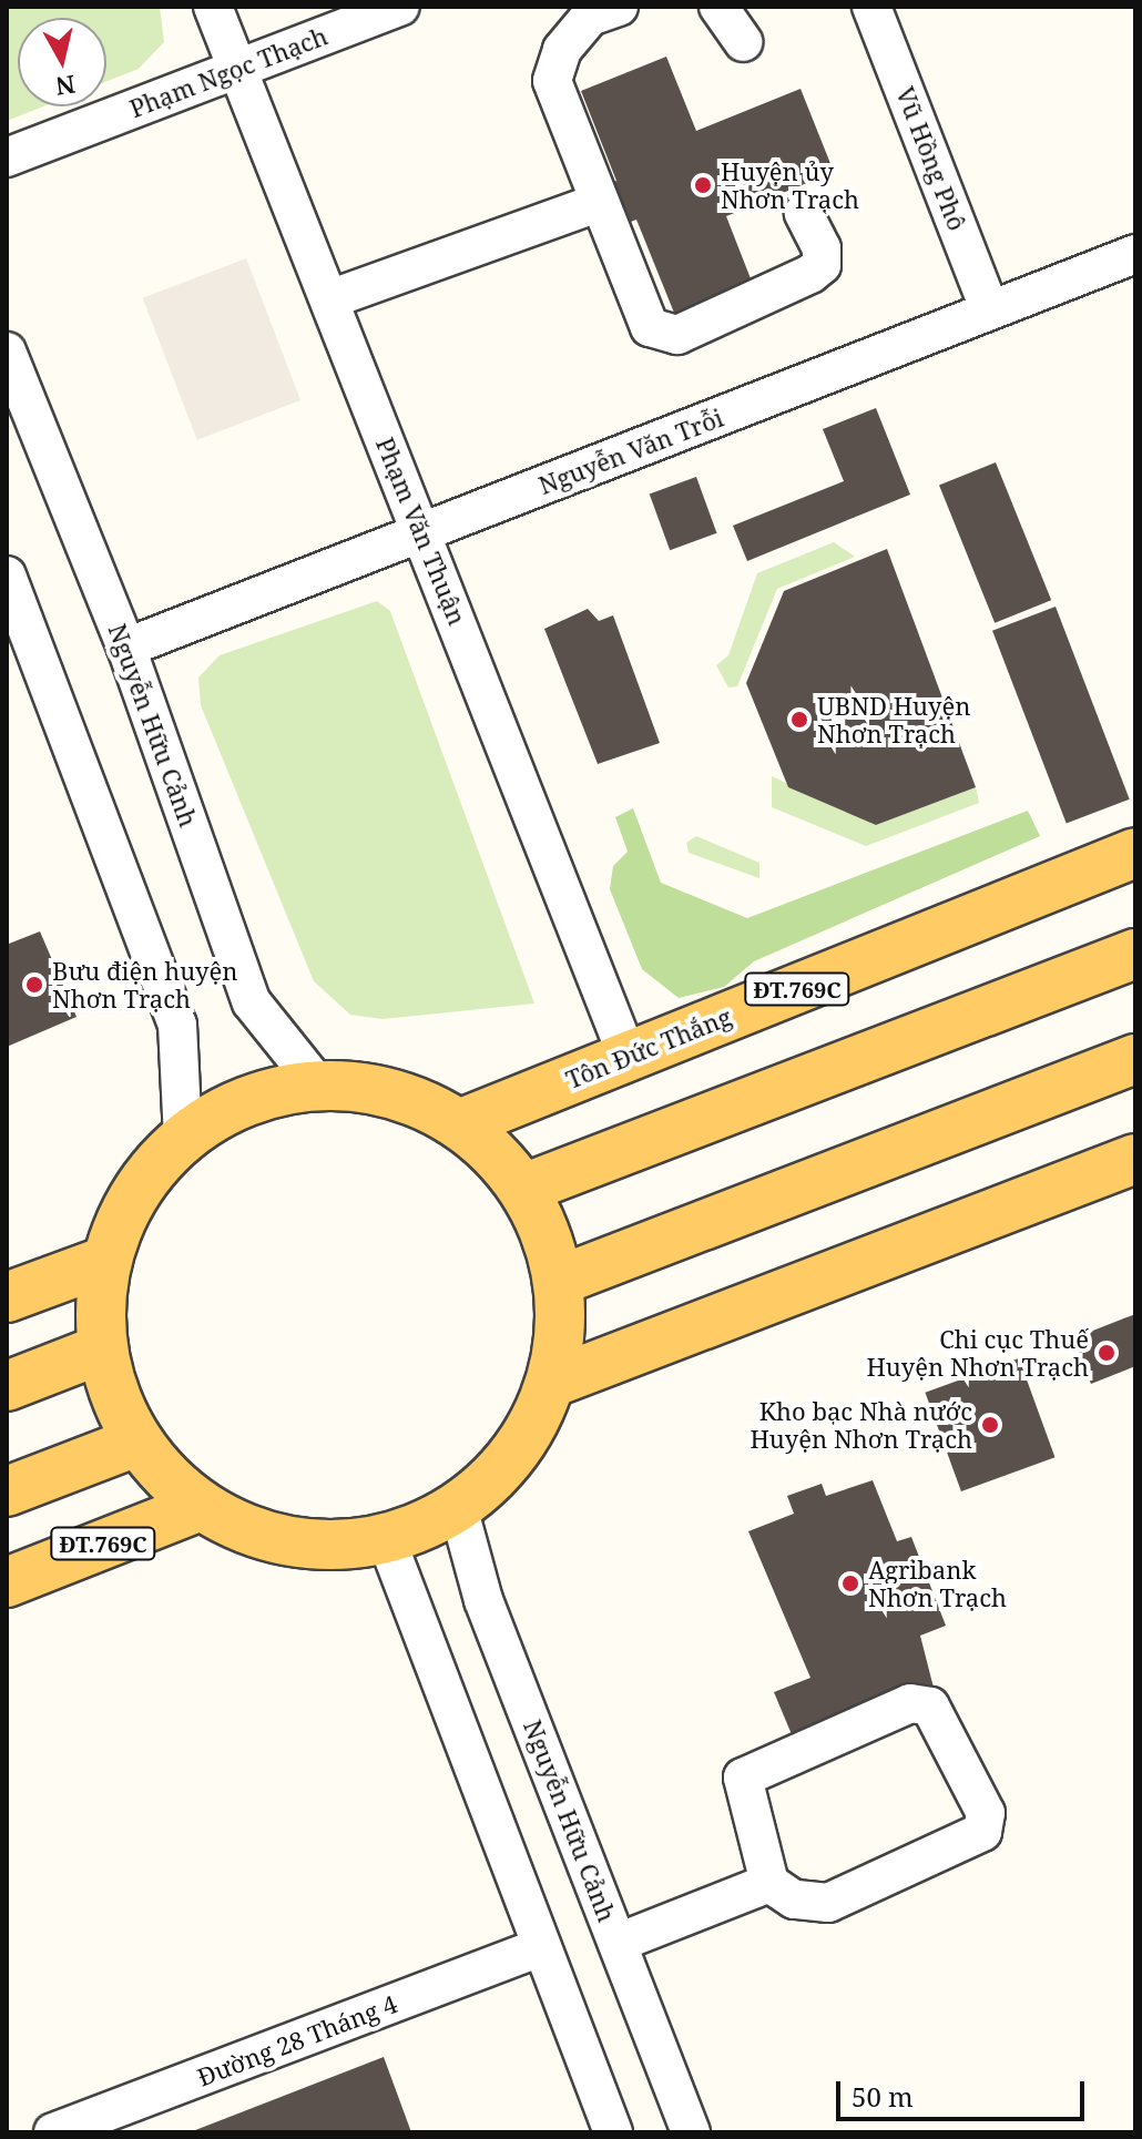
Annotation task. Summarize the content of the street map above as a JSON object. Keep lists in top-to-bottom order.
{
  "streets": {
    "main road": ["ĐT.769C", "Tôn Đức Thắng"],
    "street": [
      "Phạm Ngọc Thạch",
      "Vũ Hồng Phô",
      "Nguyễn Văn Trỗi",
      "Phạm Văn Thuận",
      "Nguyễn Hữu Cảnh",
      "Đường 28 Tháng 4"
    ]
  },
  "crossings": [
    ["Phạm Ngọc Thạch", "Phạm Văn Thuận"],
    ["Vũ Hồng Phô", "Nguyễn Văn Trỗi"],
    ["Nguyễn Văn Trỗi", "Phạm Văn Thuận"],
    ["Nguyễn Văn Trỗi", "Nguyễn Hữu Cảnh"],
    ["Phạm Văn Thuận", "Tôn Đức Thắng"]
  ],
  "places": [
    "Huyện ủy Nhơn Trạch",
    "UBND Huyện Nhơn Trạch",
    "Bưu điện huyện Nhơn Trạch",
    "Chi cục Thuế Huyện Nhơn Trạch",
    "Kho bạc Nhà nước Huyện Nhơn Trạch",
    "Agribank Nhơn Trạch"
  ],
  "scale_bar": "50 m",
  "north": "bottom"
}
